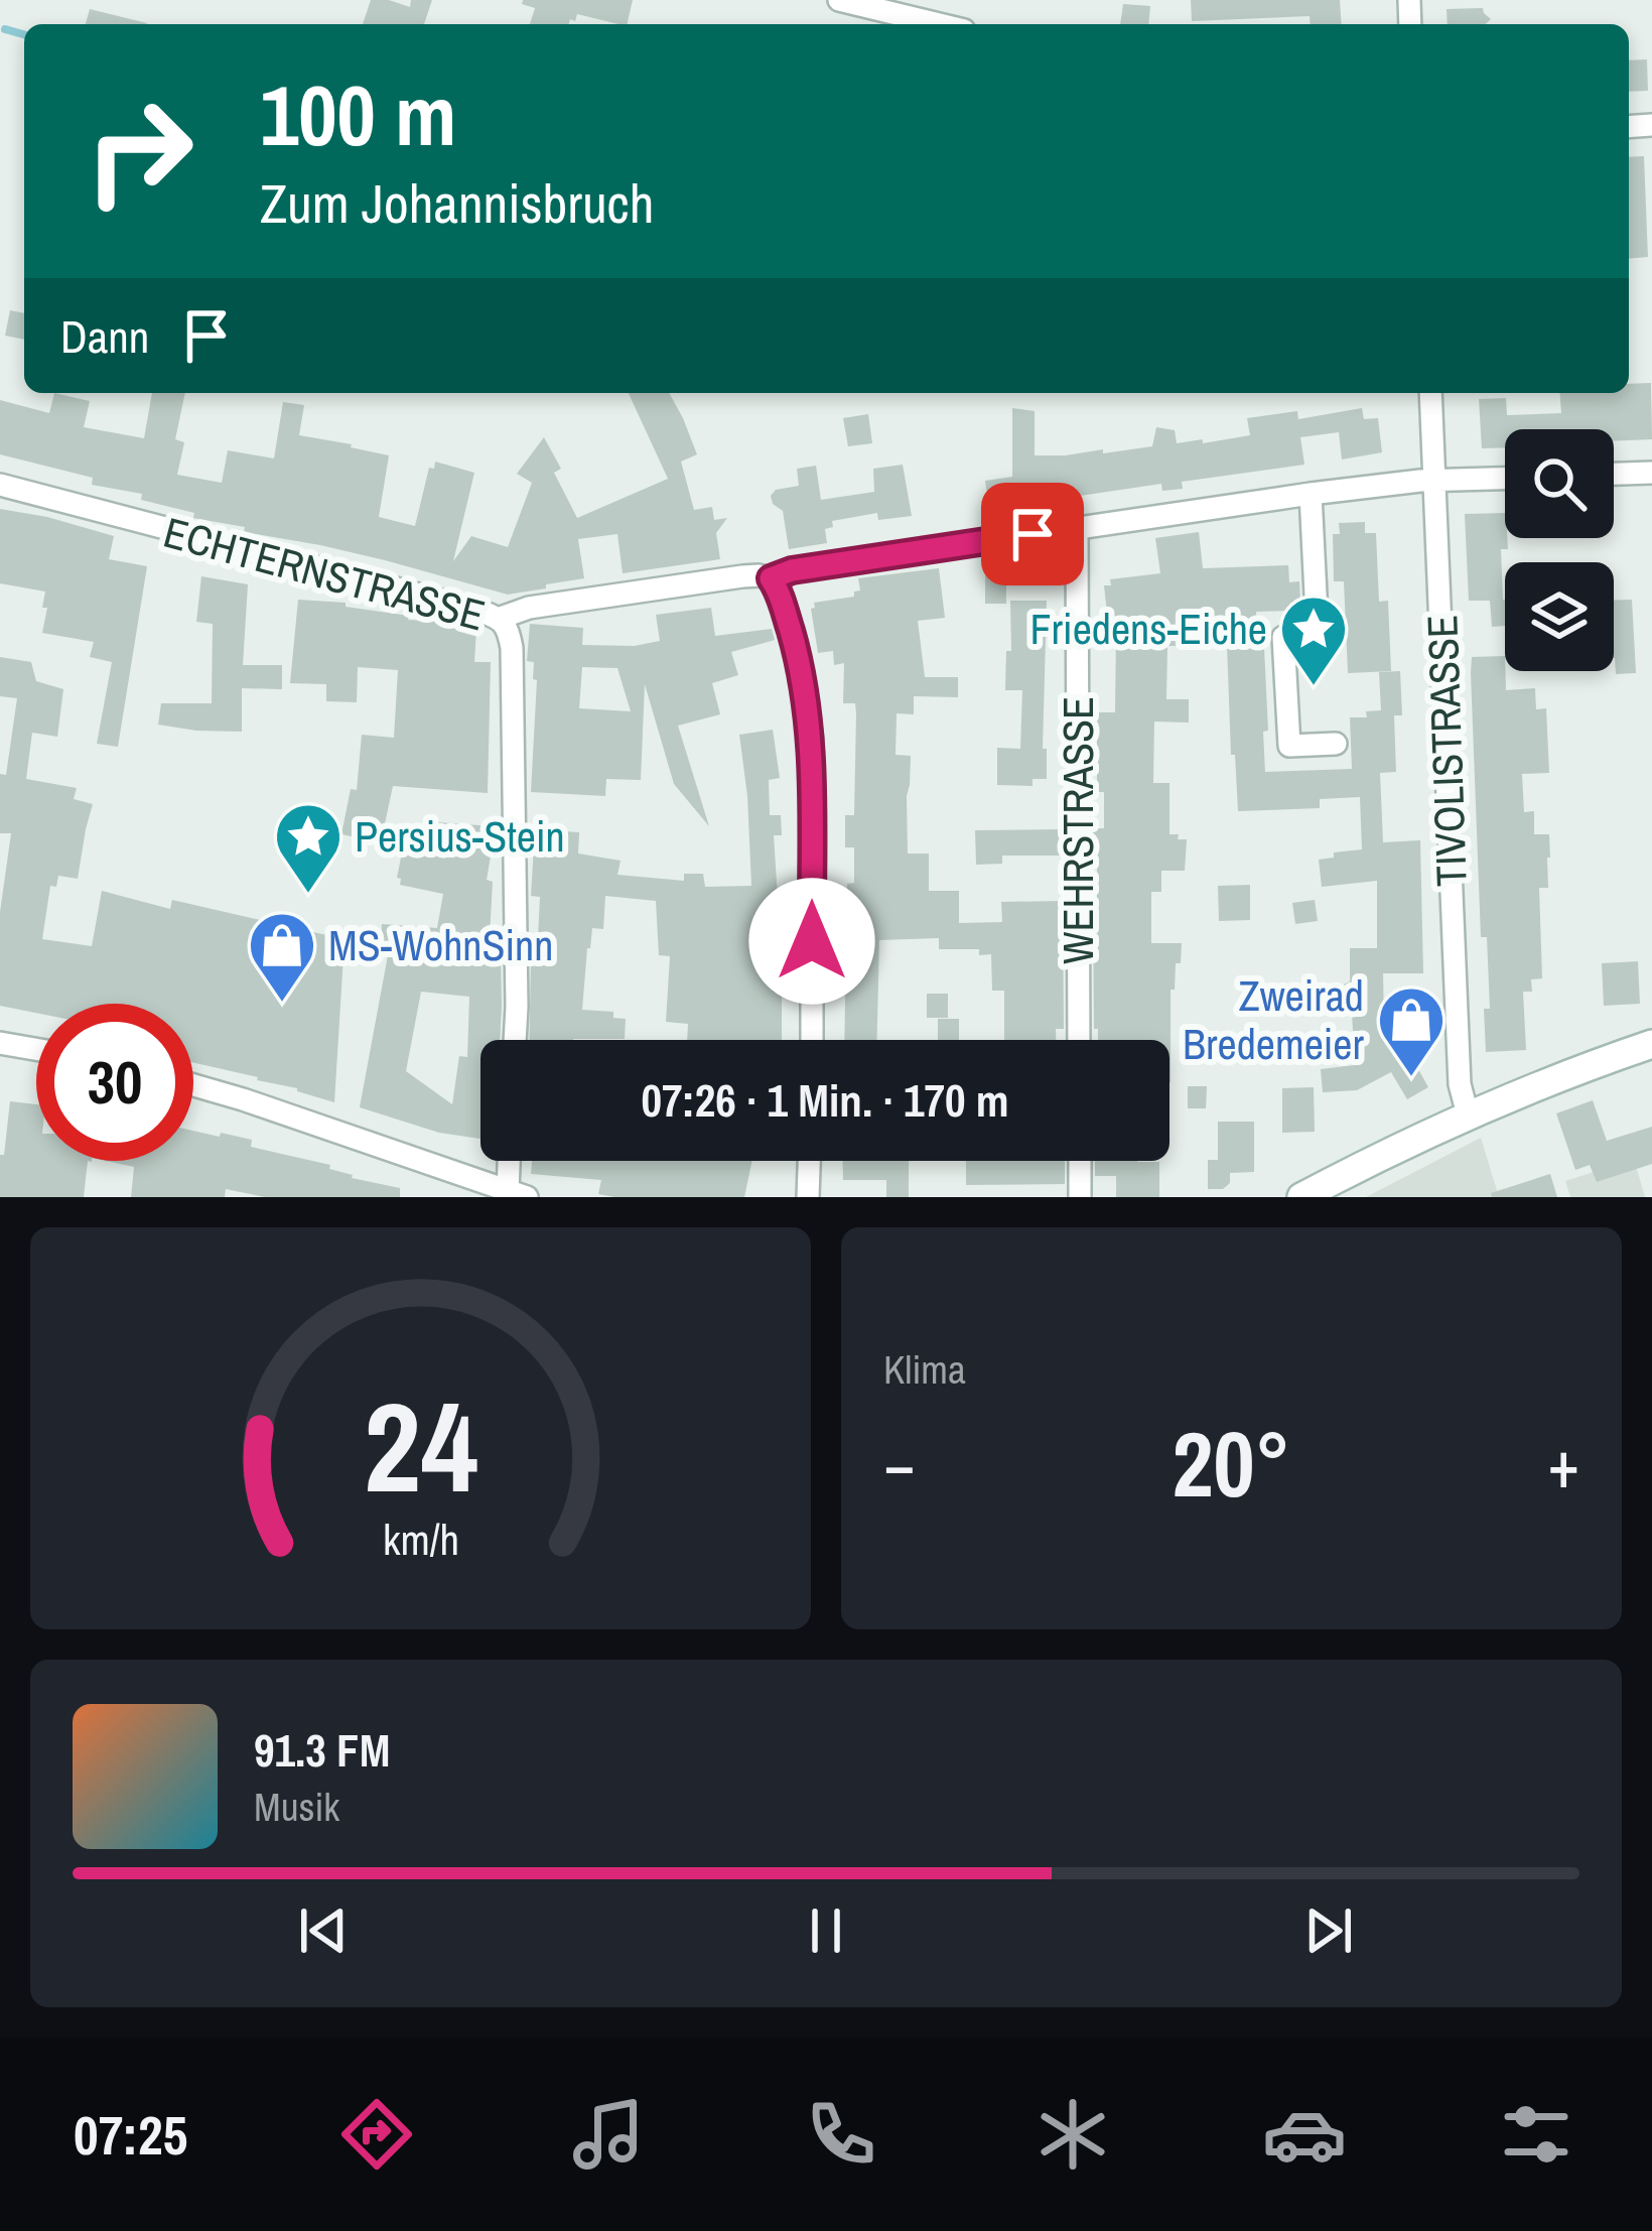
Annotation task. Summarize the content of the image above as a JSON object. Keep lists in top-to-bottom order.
{
  "streets": {
    "street": ["ECHTERNSTRASSE", "TIVOLISTRASSE", "WEHRSTRASSE"]
  },
  "places": {
    "place": ["Friedens-Eiche", "Persius-Stein"],
    "shop": ["MS-WohnSinn", "Zweirad Bredemeier"]
  },
  "page": {
    "turn": ["100 m", "Zum Johannisbruch"],
    "then": "Dann",
    "limit": "30",
    "trip": "07:26 · 1 Min. · 170 m",
    "tile": "Klima",
    "heat": ["−", "20°", "+"],
    "song": ["91.3 FM", "Musik"],
    "tabs": "07:25",
    "gauge": ["24", "km/h"]
  }
}
